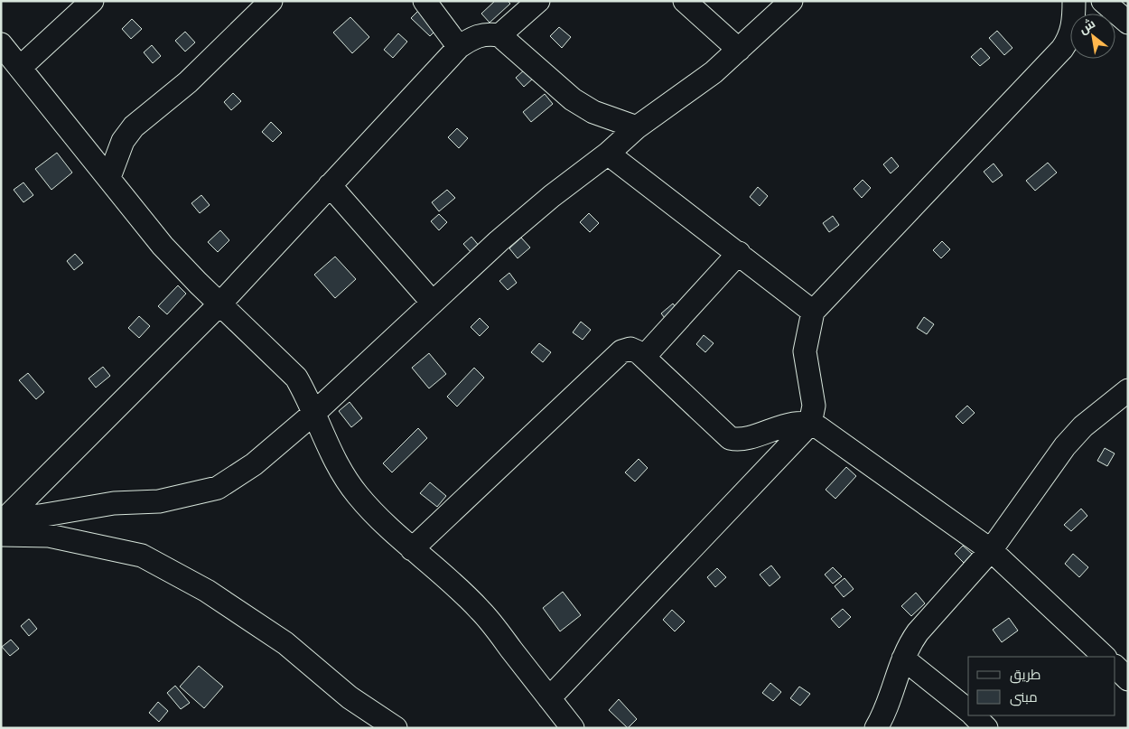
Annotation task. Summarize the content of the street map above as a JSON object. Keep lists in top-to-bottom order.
{
  "legend": ["طريق", "مبنى"],
  "north": "top left"
}
